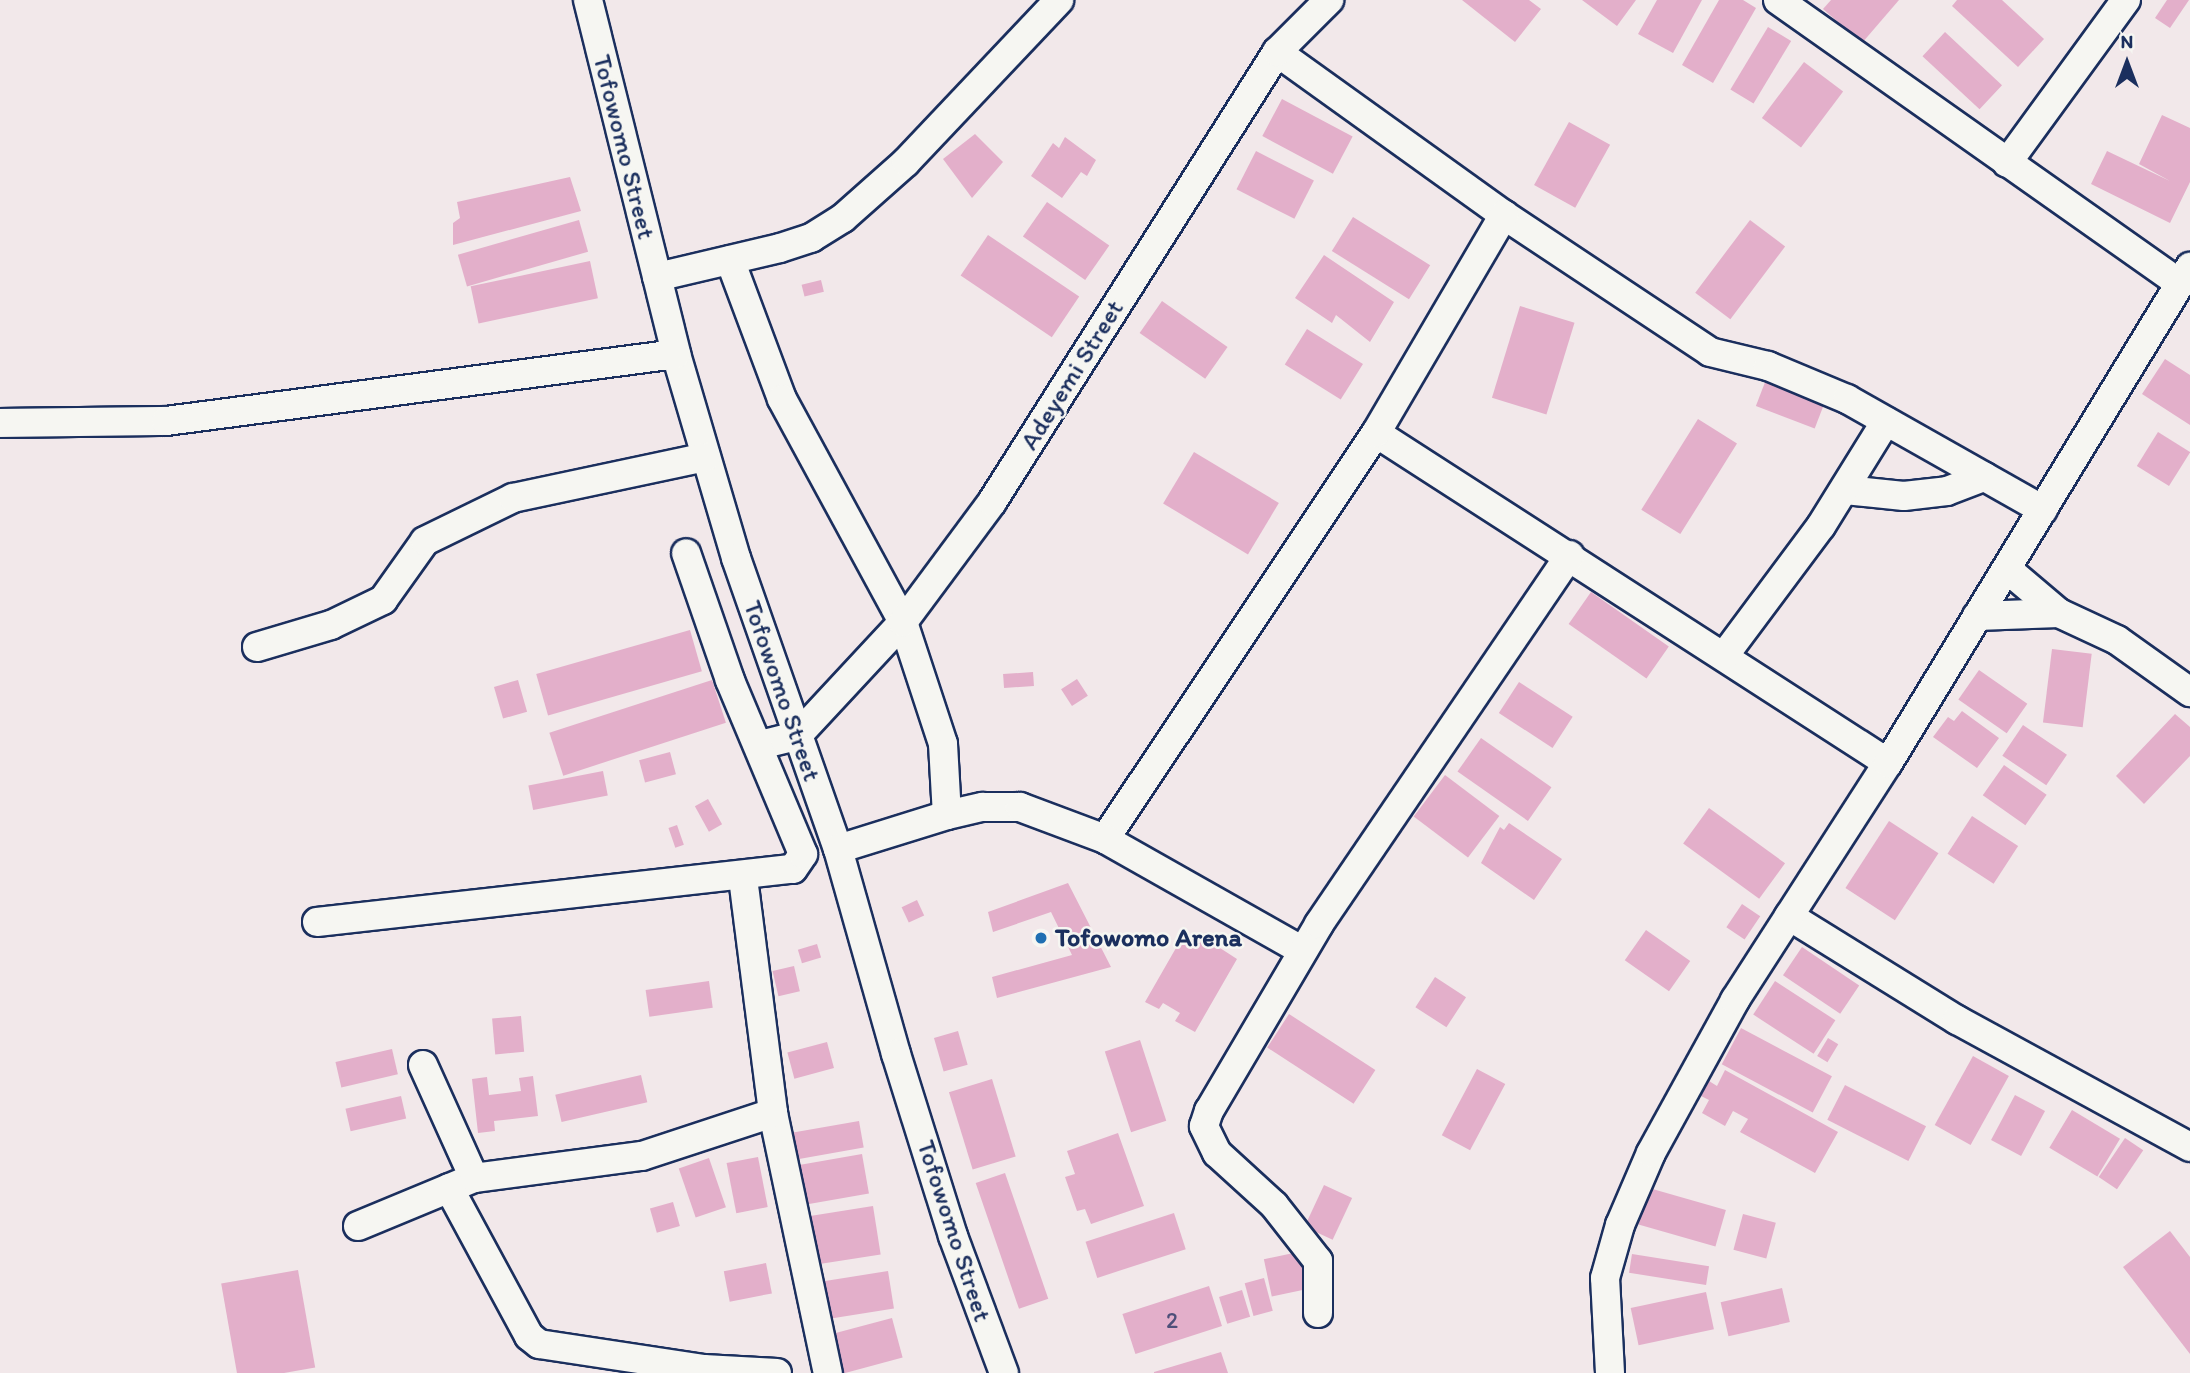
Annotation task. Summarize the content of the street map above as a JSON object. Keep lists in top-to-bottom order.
{
  "streets": {
    "street": ["Tofowomo Street", "Adeyemi Street"]
  },
  "crossings": [
    ["Tofowomo Street", "Adeyemi Street"]
  ],
  "places": ["Tofowomo Arena"],
  "house_numbers": ["2"],
  "north": "top"
}
